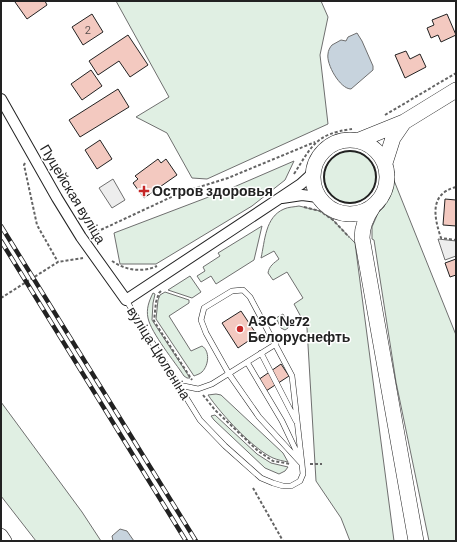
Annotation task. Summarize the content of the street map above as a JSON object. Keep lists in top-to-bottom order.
{
  "streets": {
    "main road": ["вуліца Цюленіна"],
    "street": ["Пуцейская вуліца"]
  },
  "crossings": [
    ["Пуцейская вуліца", "вуліца Цюленіна"]
  ],
  "places": {
    "health": ["Остров здоровья"],
    "other": ["АЗС №72 Белоруснефть"]
  },
  "house_numbers": ["2"]
}
